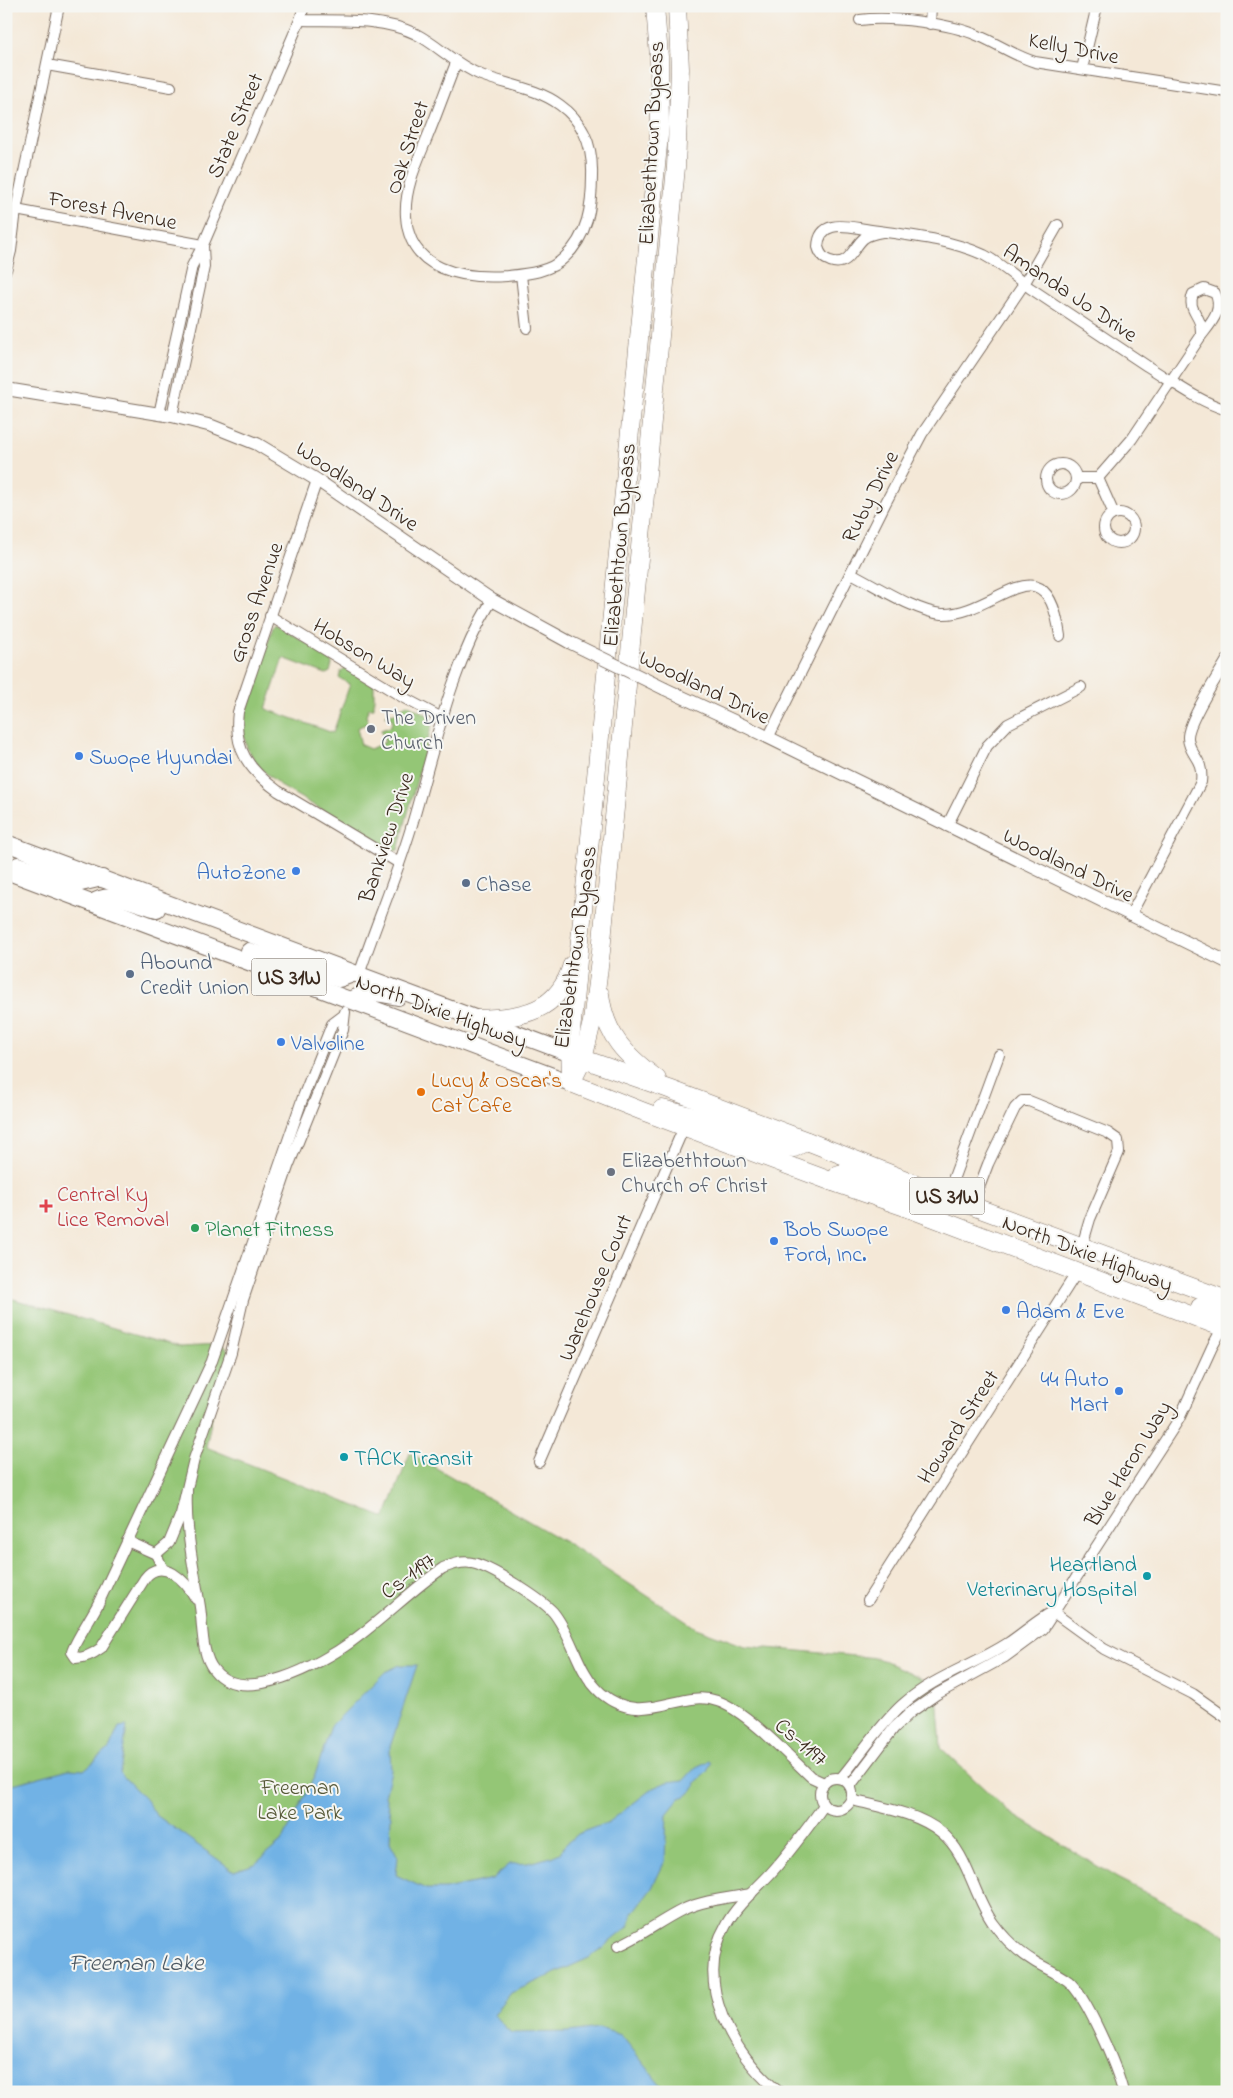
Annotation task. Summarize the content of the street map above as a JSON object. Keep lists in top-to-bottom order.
{
  "streets": {
    "highway": ["Elizabethtown Bypass", "US 31W", "North Dixie Highway"],
    "street": [
      "Kelly Drive",
      "State Street",
      "Oak Street",
      "Forest Avenue",
      "Amanda Jo Drive",
      "Woodland Drive",
      "Ruby Drive",
      "Gross Avenue",
      "Hobson Way",
      "Bankview Drive",
      "Warehouse Court",
      "Howard Street",
      "Blue Heron Way",
      "Cs-1197"
    ]
  },
  "crossings": [
    ["State Street", "Oak Street"],
    ["State Street", "Forest Avenue"],
    ["State Street", "Woodland Drive"],
    ["Elizabethtown Bypass", "US 31W"],
    ["Elizabethtown Bypass", "North Dixie Highway"],
    ["Amanda Jo Drive", "Ruby Drive"],
    ["Woodland Drive", "Ruby Drive"],
    ["Woodland Drive", "Gross Avenue"],
    ["Woodland Drive", "Bankview Drive"],
    ["Gross Avenue", "Hobson Way"],
    ["Gross Avenue", "Bankview Drive"],
    ["Hobson Way", "Bankview Drive"],
    ["Bankview Drive", "North Dixie Highway"],
    ["US 31W", "North Dixie Highway"],
    ["North Dixie Highway", "Warehouse Court"],
    ["North Dixie Highway", "Howard Street"],
    ["North Dixie Highway", "Blue Heron Way"],
    ["Blue Heron Way", "Cs-1197"]
  ],
  "water": ["Freeman Lake"],
  "parks": ["Freeman Lake Park"],
  "places": {
    "other": [
      "The Driven Church",
      "Swope Hyundai",
      "AutoZone",
      "Chase",
      "Abound Credit Union",
      "Valvoline",
      "Lucy & Oscar's Cat Cafe",
      "Elizabethtown Church of Christ",
      "Planet Fitness",
      "Bob Swope Ford, Inc.",
      "Adam & Eve",
      "44 Auto Mart",
      "TACK Transit",
      "Heartland Veterinary Hospital"
    ],
    "health": ["Central Ky Lice Removal"]
  }
}
